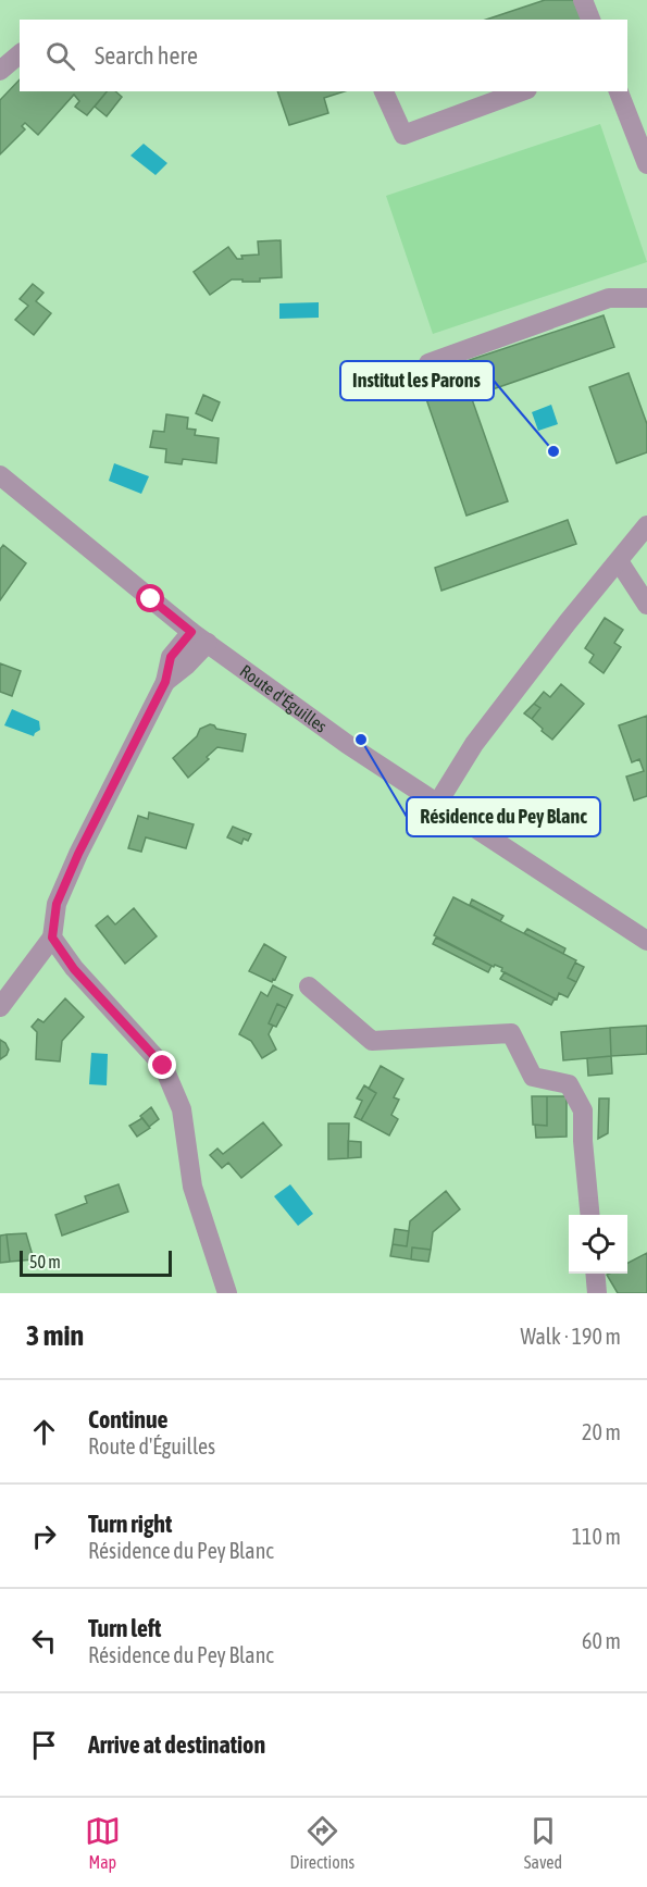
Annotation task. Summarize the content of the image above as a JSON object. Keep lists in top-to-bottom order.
{
  "streets": {
    "street": ["Route d'Éguilles"]
  },
  "places": ["Institut les Parons", "Résidence du Pey Blanc"],
  "scale_bar": "50 m",
  "page": {
    "search": "Search here",
    "scale": "50 m",
    "heading": ["3 min", "Walk · 190 m"],
    "list": [
      ["Continue", "Route d'Éguilles", "20 m"],
      ["Turn right", "Résidence du Pey Blanc", "110 m"],
      ["Turn left", "Résidence du Pey Blanc", "60 m"],
      "Arrive at destination"
    ],
    "nav": ["Map", "Directions", "Saved"]
  }
}
